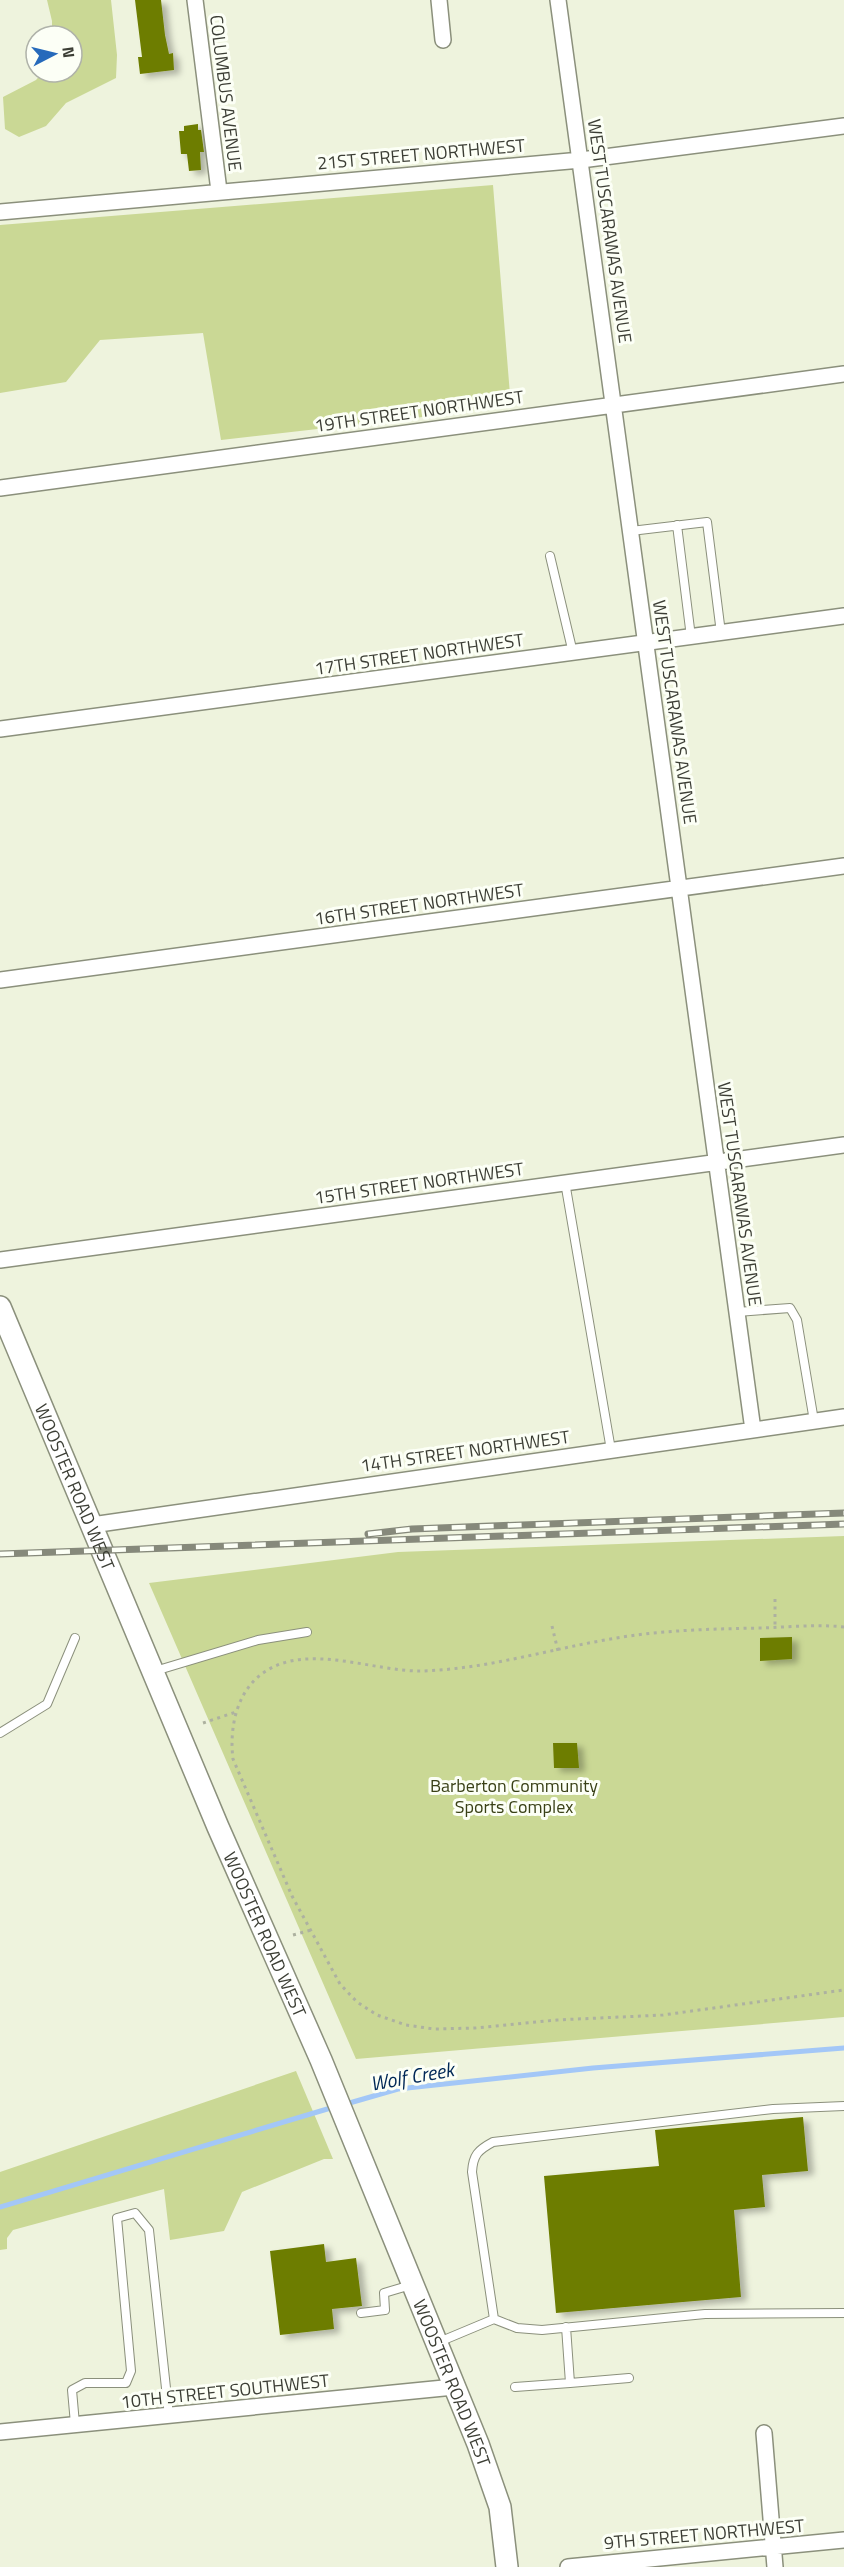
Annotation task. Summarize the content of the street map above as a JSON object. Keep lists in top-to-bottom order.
{
  "streets": {
    "main road": ["WOOSTER ROAD WEST"],
    "street": [
      "COLUMBUS AVENUE",
      "21ST STREET NORTHWEST",
      "WEST TUSCARAWAS AVENUE",
      "19TH STREET NORTHWEST",
      "17TH STREET NORTHWEST",
      "16TH STREET NORTHWEST",
      "15TH STREET NORTHWEST",
      "14TH STREET NORTHWEST",
      "10TH STREET SOUTHWEST",
      "9TH STREET NORTHWEST"
    ]
  },
  "crossings": [
    ["COLUMBUS AVENUE", "21ST STREET NORTHWEST"],
    ["21ST STREET NORTHWEST", "WEST TUSCARAWAS AVENUE"],
    ["WEST TUSCARAWAS AVENUE", "19TH STREET NORTHWEST"],
    ["WEST TUSCARAWAS AVENUE", "17TH STREET NORTHWEST"],
    ["WEST TUSCARAWAS AVENUE", "16TH STREET NORTHWEST"],
    ["WEST TUSCARAWAS AVENUE", "15TH STREET NORTHWEST"],
    ["WEST TUSCARAWAS AVENUE", "14TH STREET NORTHWEST"],
    ["14TH STREET NORTHWEST", "WOOSTER ROAD WEST"],
    ["WOOSTER ROAD WEST", "10TH STREET SOUTHWEST"]
  ],
  "water": ["Wolf Creek"],
  "parks": ["Barberton Community Sports Complex"],
  "north": "right"
}
